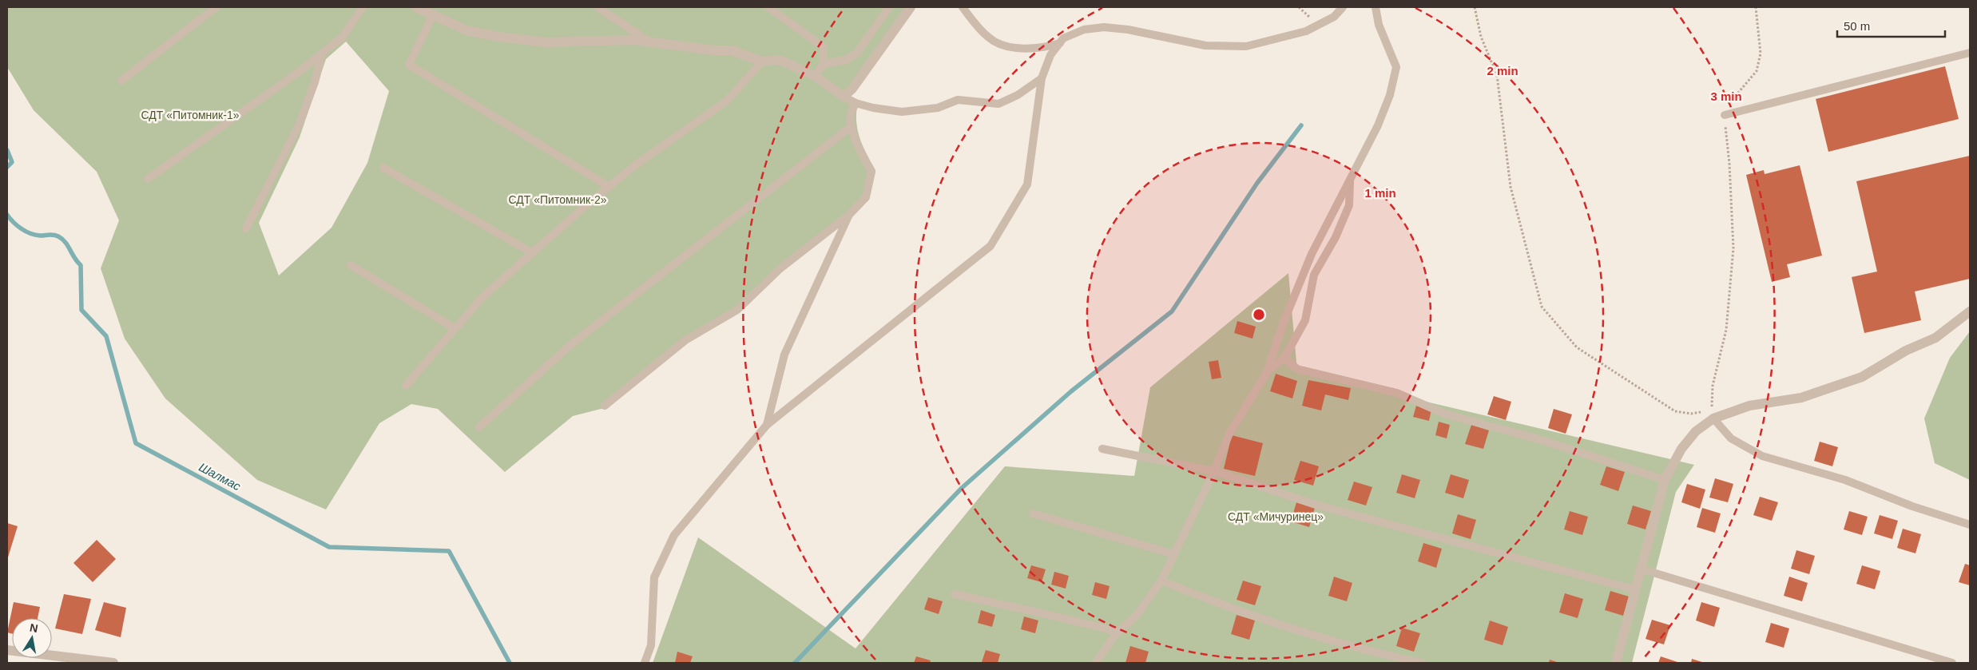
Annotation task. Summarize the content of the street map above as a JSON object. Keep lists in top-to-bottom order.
{
  "water": ["Шалмас"],
  "parks": ["СДТ «Питомник-1»", "СДТ «Питомник-2»", "СДТ «Мичуринец»"],
  "scale_bar": "50 m",
  "north": "top",
  "rings": ["2 min", "3 min", "1 min"]
}
